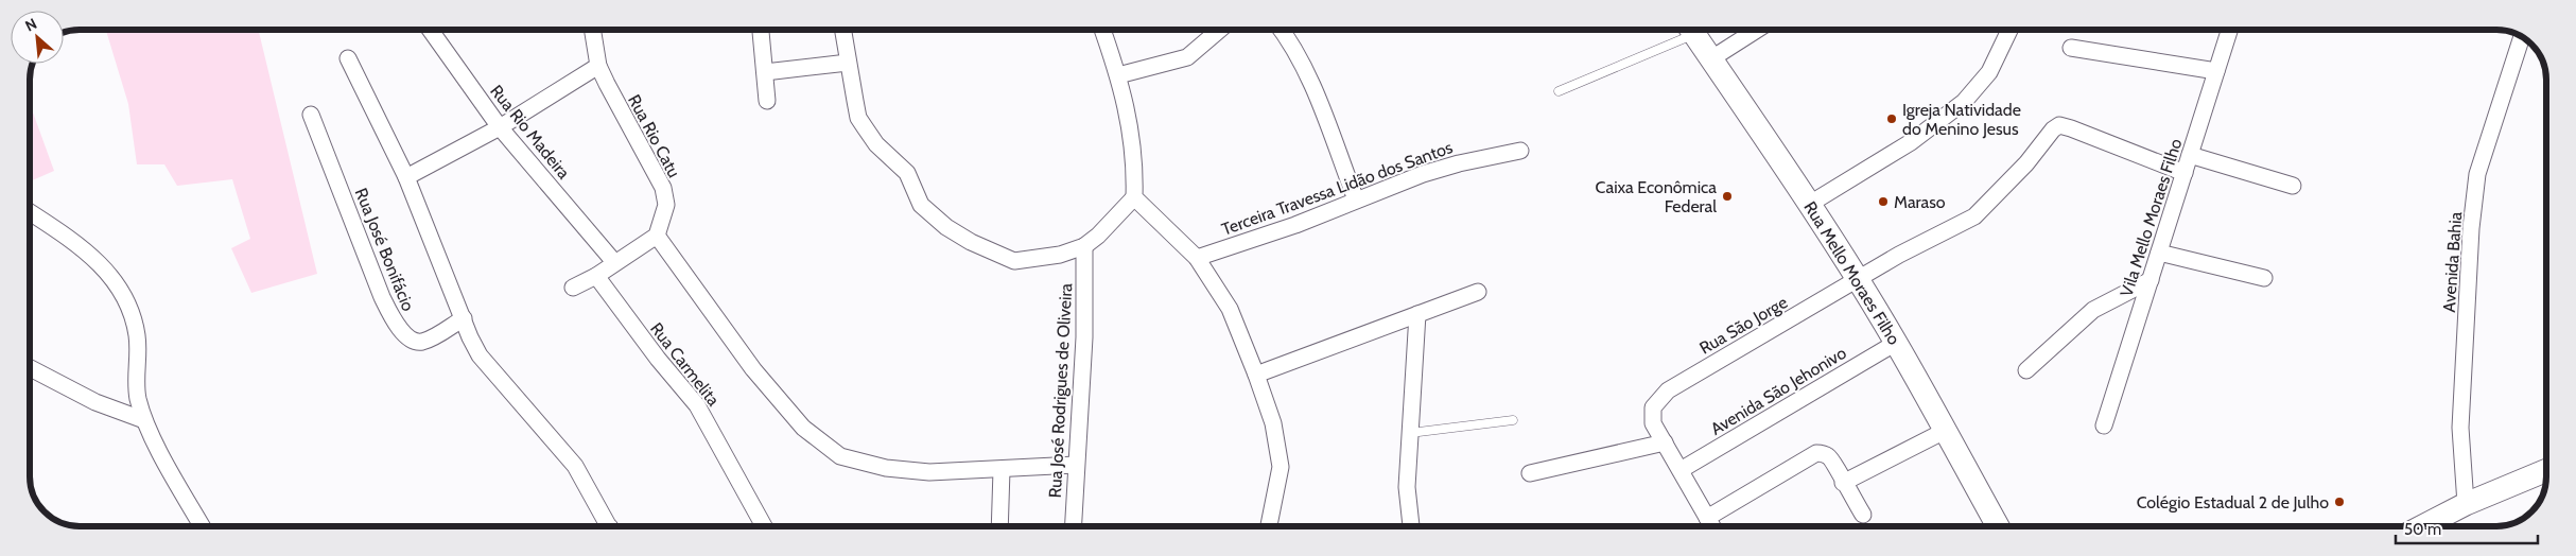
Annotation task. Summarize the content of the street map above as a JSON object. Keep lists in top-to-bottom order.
{
  "streets": {
    "main road": ["Rua Mello Moraes Filho"],
    "street": [
      "Rua Rio Madeira",
      "Rua Rio Catu",
      "Terceira Travessa Lidão dos Santos",
      "Vila Mello Moraes Filho",
      "Rua José Bonifácio",
      "Avenida Bahia",
      "Rua São Jorge",
      "Rua Carmelita",
      "Rua José Rodrigues de Oliveira",
      "Avenida São Jehonivo"
    ]
  },
  "crossings": [
    ["Vila Mello Moraes Filho", "Rua São Jorge"],
    ["Rua Mello Moraes Filho", "Rua São Jorge"],
    ["Rua Mello Moraes Filho", "Avenida São Jehonivo"]
  ],
  "places": [
    "Igreja Natividade do Menino Jesus",
    "Caixa Econômica Federal",
    "Maraso",
    "Colégio Estadual 2 de Julho"
  ],
  "scale_bar": "50 m",
  "north": "top left"
}
